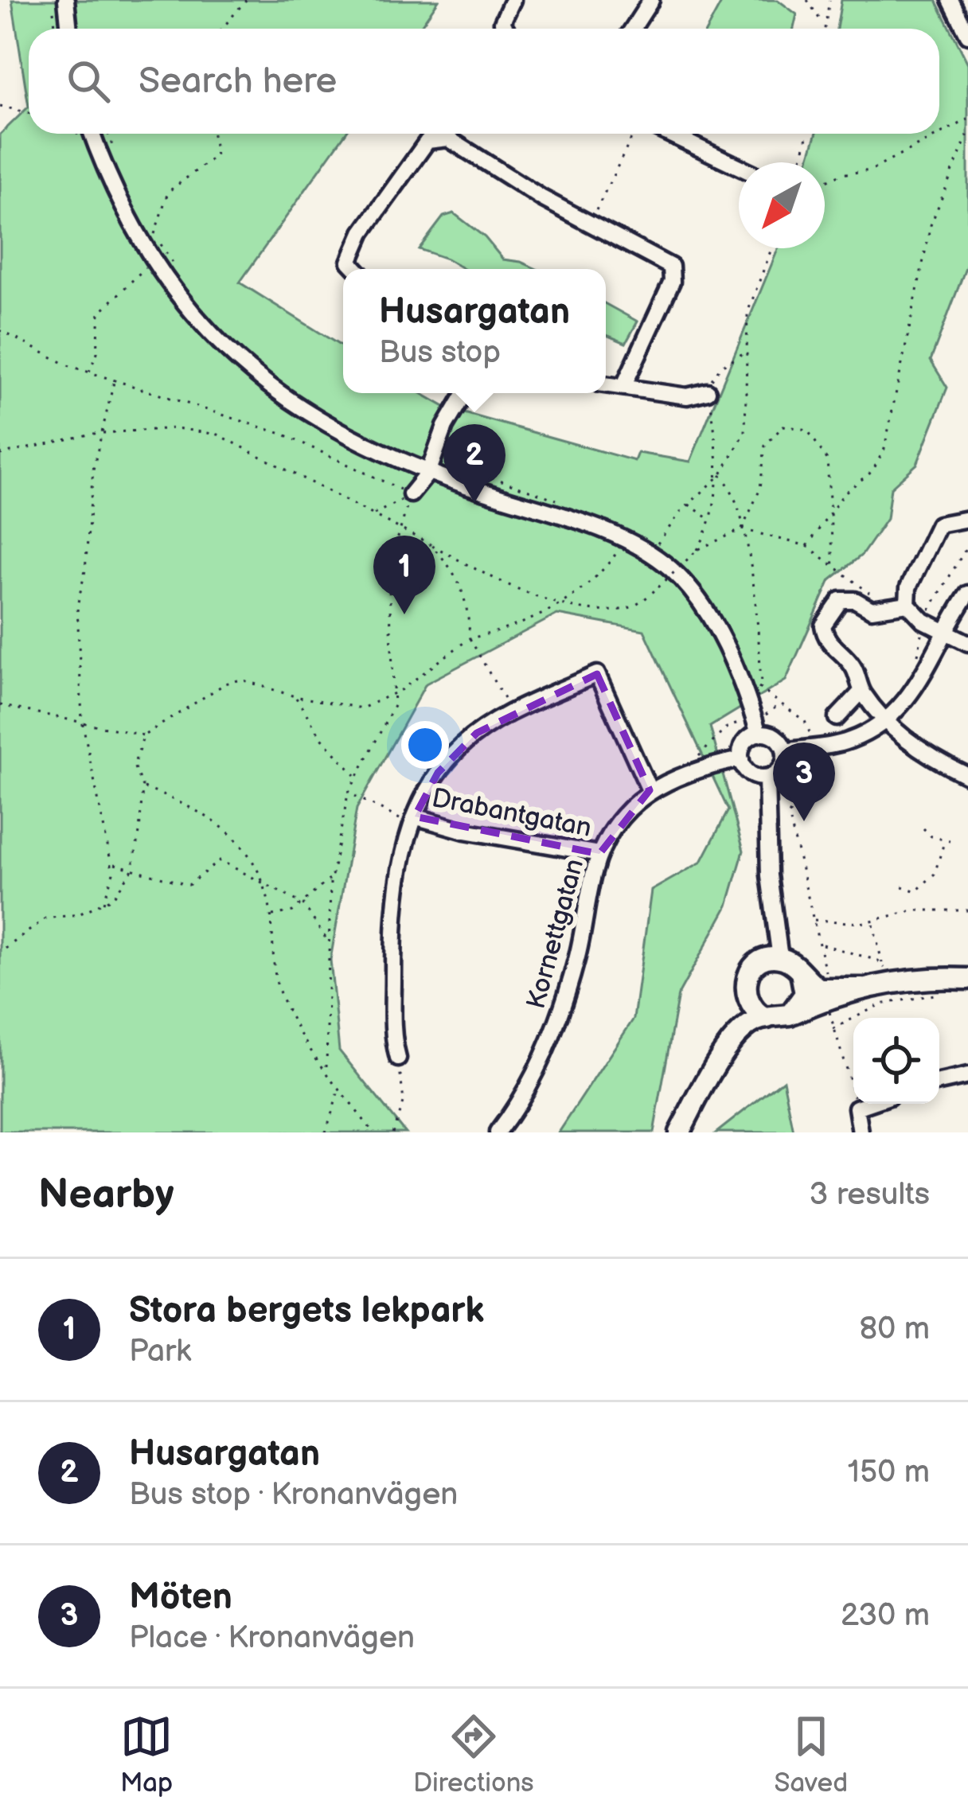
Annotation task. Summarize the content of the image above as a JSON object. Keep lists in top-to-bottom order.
{
  "streets": {
    "street": ["Drabantgatan", "Kornettgatan"]
  },
  "crossings": [
    ["Drabantgatan", "Kornettgatan"]
  ],
  "north": "bottom left",
  "page": {
    "search": "Search here",
    "popup": ["Husargatan", "Bus stop"],
    "pins": ["2", "1", "3"],
    "heading": ["Nearby", "3 results"],
    "list": [
      {
        "mark": "1",
        "name": "Stora bergets lekpark",
        "note": "Park",
        "value": "80 m"
      },
      {
        "mark": "2",
        "name": "Husargatan",
        "note": "Bus stop · Kronanvägen",
        "value": "150 m"
      },
      {
        "mark": "3",
        "name": "Möten",
        "note": "Place · Kronanvägen",
        "value": "230 m"
      }
    ],
    "nav": ["Map", "Directions", "Saved"]
  }
}
